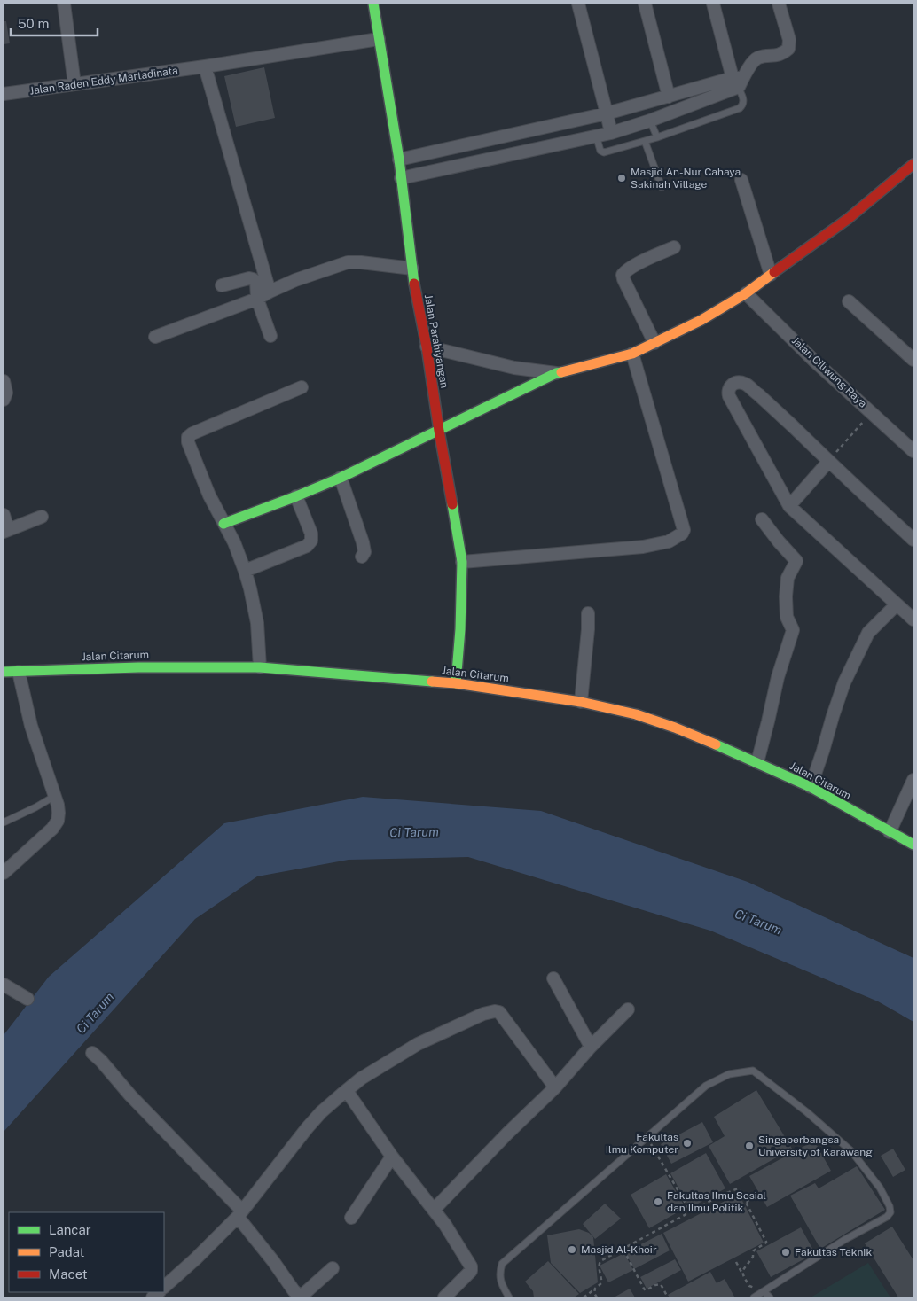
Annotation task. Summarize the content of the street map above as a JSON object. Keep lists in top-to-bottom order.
{
  "streets": {
    "street": [
      "Jalan Raden Eddy Martadinata",
      "Jalan Parahiyangan",
      "Jalan Ciliwung Raya",
      "Jalan Citarum"
    ]
  },
  "crossings": [
    ["Jalan Raden Eddy Martadinata", "Jalan Parahiyangan"],
    ["Jalan Parahiyangan", "Jalan Citarum"]
  ],
  "water": ["Ci Tarum"],
  "places": [
    "Masjid An-Nur Cahaya Sakinah Village",
    "Fakultas Ilmu Komputer",
    "Singaperbangsa University of Karawang",
    "Fakultas Ilmu Sosial dan Ilmu Politik",
    "Masjid Al-Khoir",
    "Fakultas Teknik"
  ],
  "legend": ["Lancar", "Padat", "Macet"],
  "scale_bar": "50 m"
}
